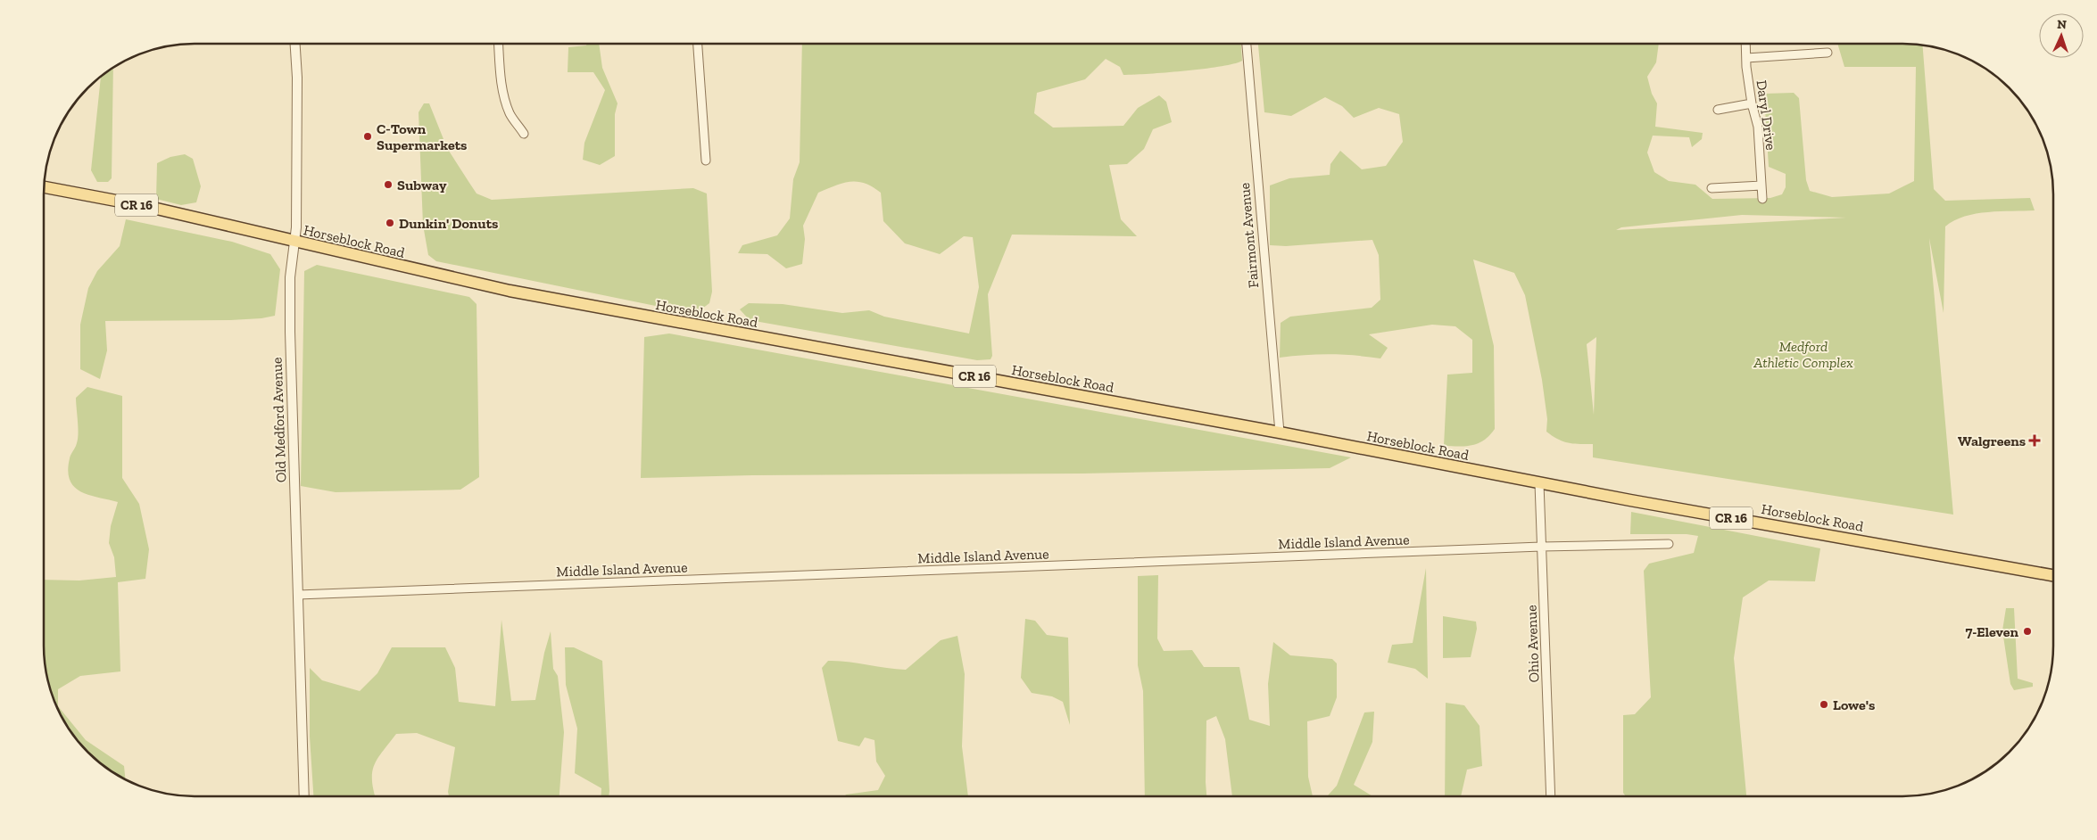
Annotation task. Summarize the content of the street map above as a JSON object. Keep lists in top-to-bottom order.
{
  "streets": {
    "main road": ["CR 16", "Horseblock Road"],
    "street": [
      "Daryl Drive",
      "Fairmont Avenue",
      "Old Medford Avenue",
      "Middle Island Avenue",
      "Ohio Avenue"
    ]
  },
  "crossings": [
    ["Fairmont Avenue", "Horseblock Road"],
    ["Horseblock Road", "Old Medford Avenue"],
    ["Horseblock Road", "Ohio Avenue"],
    ["Old Medford Avenue", "Middle Island Avenue"],
    ["Middle Island Avenue", "Ohio Avenue"]
  ],
  "parks": ["Medford Athletic Complex"],
  "places": {
    "other": [
      "C‑Town Supermarkets",
      "Subway",
      "Dunkin' Donuts",
      "7-Eleven",
      "Lowe's"
    ],
    "health": ["Walgreens"]
  },
  "north": "top"
}
